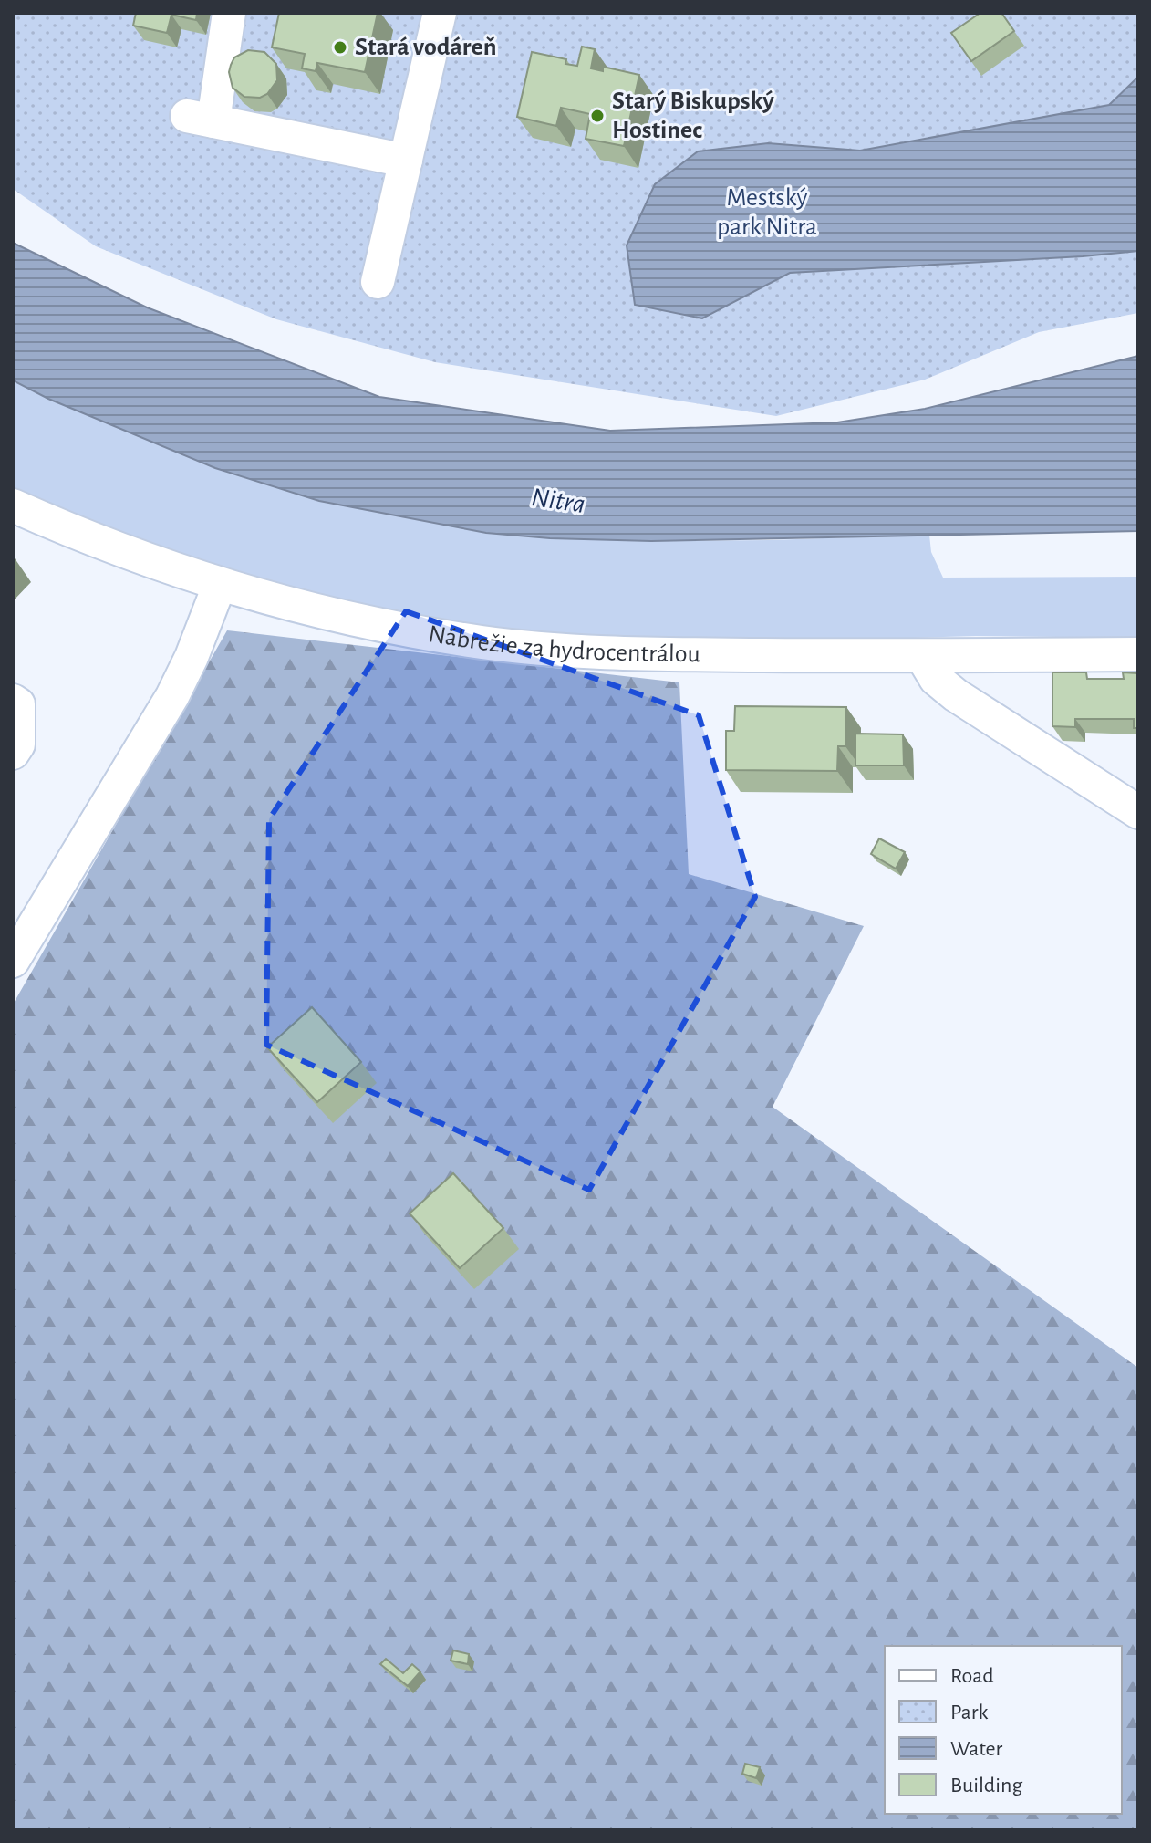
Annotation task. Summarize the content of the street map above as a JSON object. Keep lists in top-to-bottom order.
{
  "streets": {
    "street": ["Nábrežie za hydrocentrálou"]
  },
  "water": ["Nitra"],
  "parks": ["Mestský park Nitra"],
  "places": ["Stará vodáreň", "Starý Biskupský Hostinec"],
  "legend": [
    "Road",
    "Park",
    "Water",
    "Building"
  ]
}
